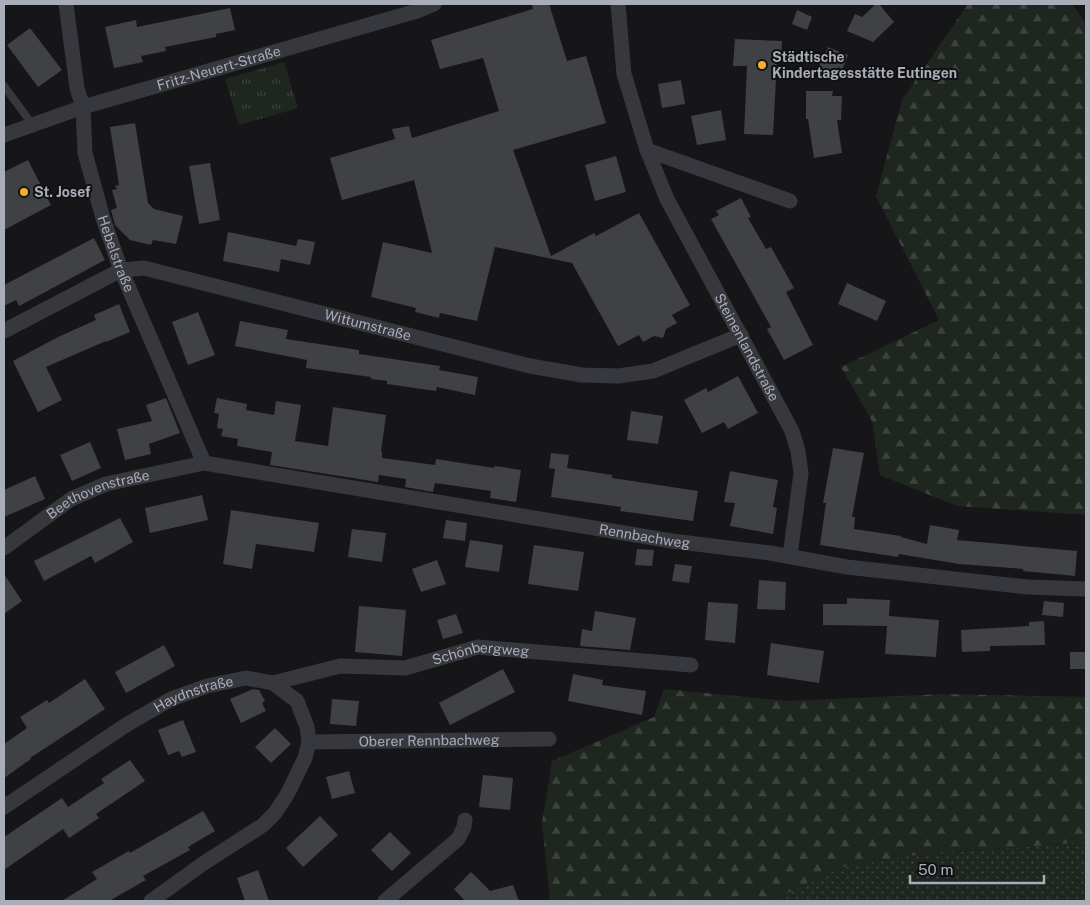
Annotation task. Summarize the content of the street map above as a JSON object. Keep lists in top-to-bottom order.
{
  "streets": {
    "street": [
      "Fritz-Neuert-Straße",
      "Hebelstraße",
      "Wittumstraße",
      "Steinenlandstraße",
      "Beethovenstraße",
      "Rennbachweg",
      "Schönbergweg",
      "Haydnstraße",
      "Oberer Rennbachweg"
    ]
  },
  "crossings": [
    ["Fritz-Neuert-Straße", "Hebelstraße"],
    ["Hebelstraße", "Wittumstraße"],
    ["Hebelstraße", "Beethovenstraße"],
    ["Hebelstraße", "Rennbachweg"],
    ["Wittumstraße", "Steinenlandstraße"],
    ["Steinenlandstraße", "Rennbachweg"],
    ["Beethovenstraße", "Rennbachweg"],
    ["Schönbergweg", "Haydnstraße"],
    ["Haydnstraße", "Oberer Rennbachweg"]
  ],
  "places": ["Städtische Kindertagesstätte Eutingen", "St. Josef"],
  "scale_bar": "50 m"
}
